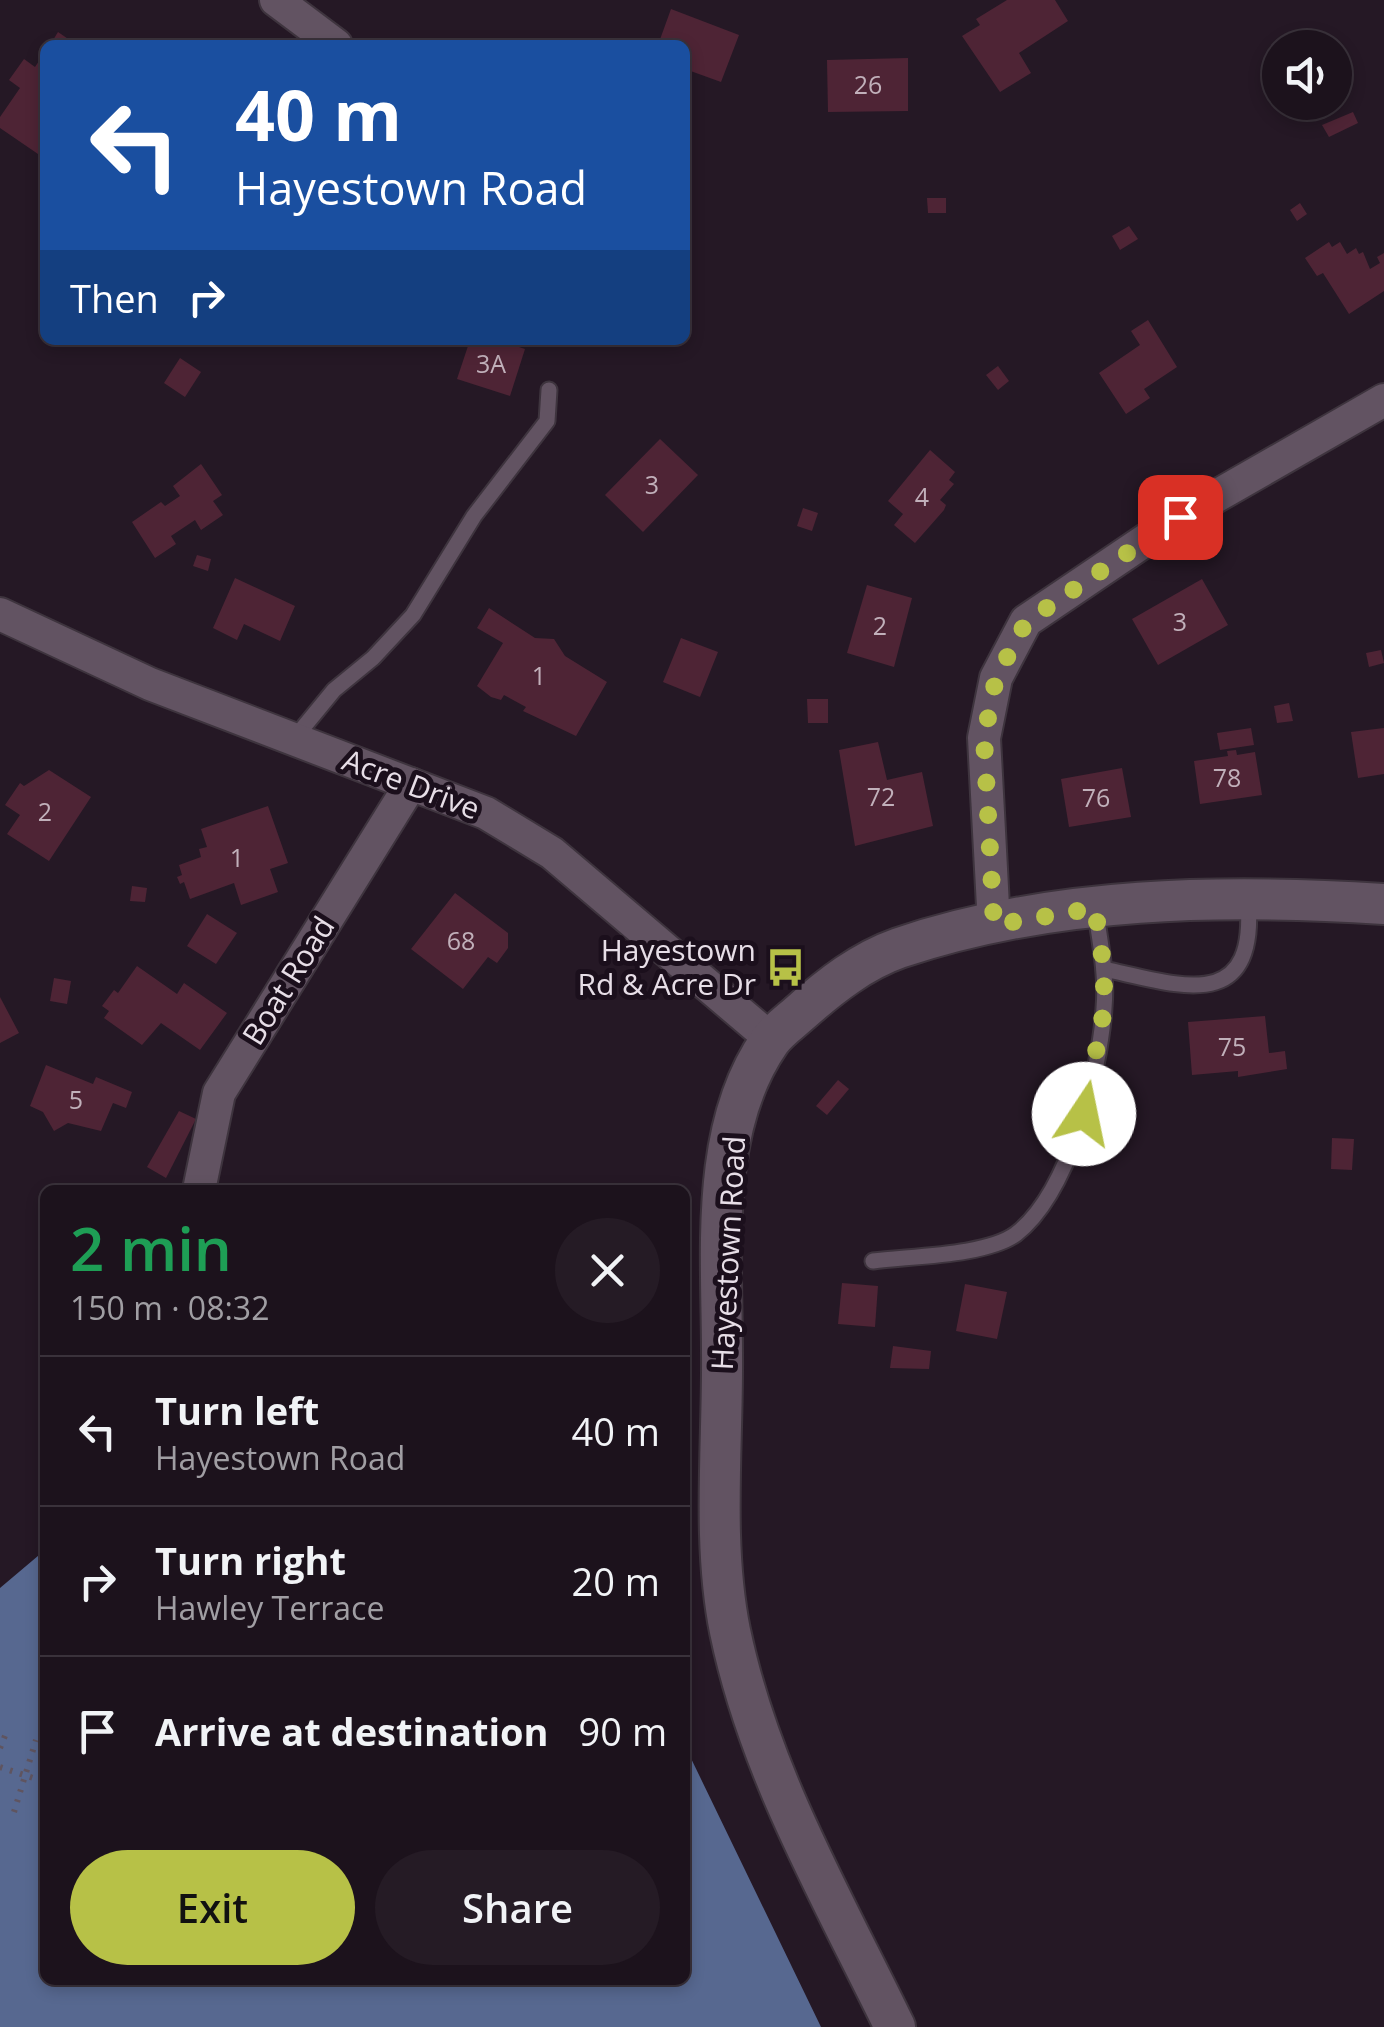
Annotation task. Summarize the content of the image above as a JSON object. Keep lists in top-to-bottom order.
{
  "streets": {
    "street": ["Acre Drive", "Boat Road", "Hayestown Road"]
  },
  "crossings": [
    ["Acre Drive", "Boat Road"],
    ["Acre Drive", "Hayestown Road"]
  ],
  "places": {
    "bus stop": ["Hayestown Rd & Acre Dr"]
  },
  "house_numbers": [
    "26",
    "3A",
    "3",
    "4",
    "3",
    "2",
    "1",
    "78",
    "72",
    "76",
    "2",
    "1",
    "68",
    "75",
    "5"
  ],
  "page": {
    "turn": ["40 m", "Hayestown Road"],
    "then": "Then",
    "heading": ["2 min", "150 m · 08:32"],
    "list": [
      {
        "name": "Turn left",
        "note": "Hayestown Road",
        "value": "40 m"
      },
      {
        "name": "Turn right",
        "note": "Hawley Terrace",
        "value": "20 m"
      },
      {
        "name": "Arrive at destination",
        "value": "90 m"
      }
    ],
    "buttons": ["Exit", "Share"]
  }
}
